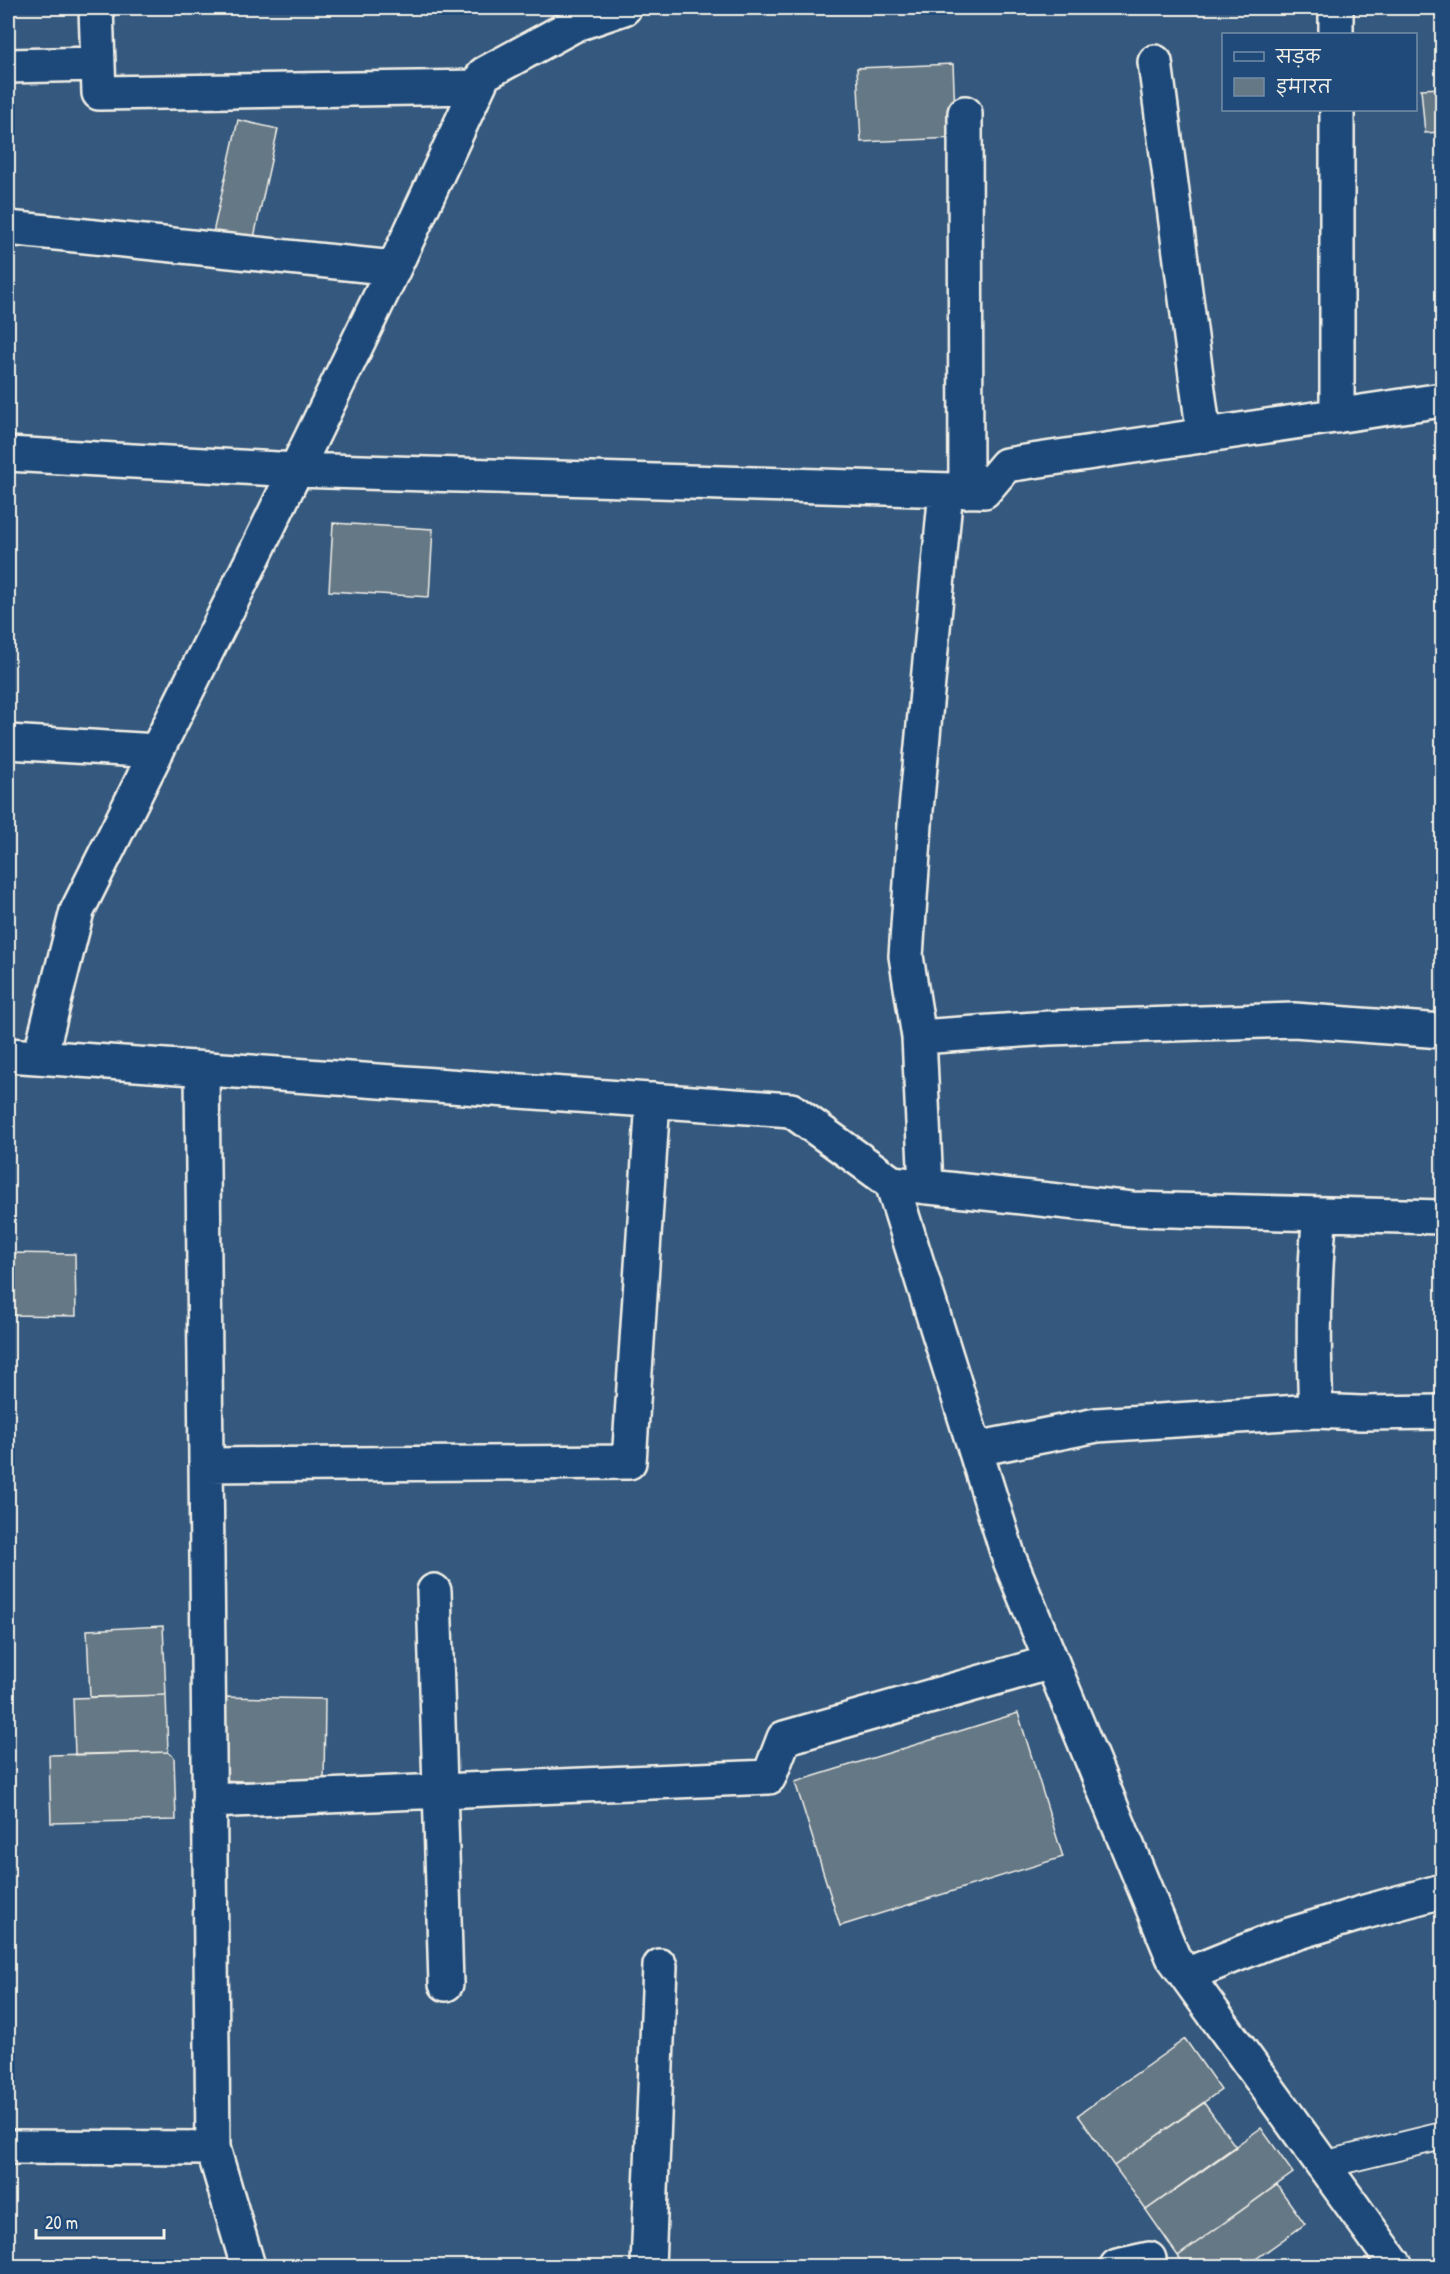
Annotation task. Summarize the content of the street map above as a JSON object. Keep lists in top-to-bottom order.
{
  "legend": ["सड़क", "इमारत"],
  "scale_bar": "20 m"
}
